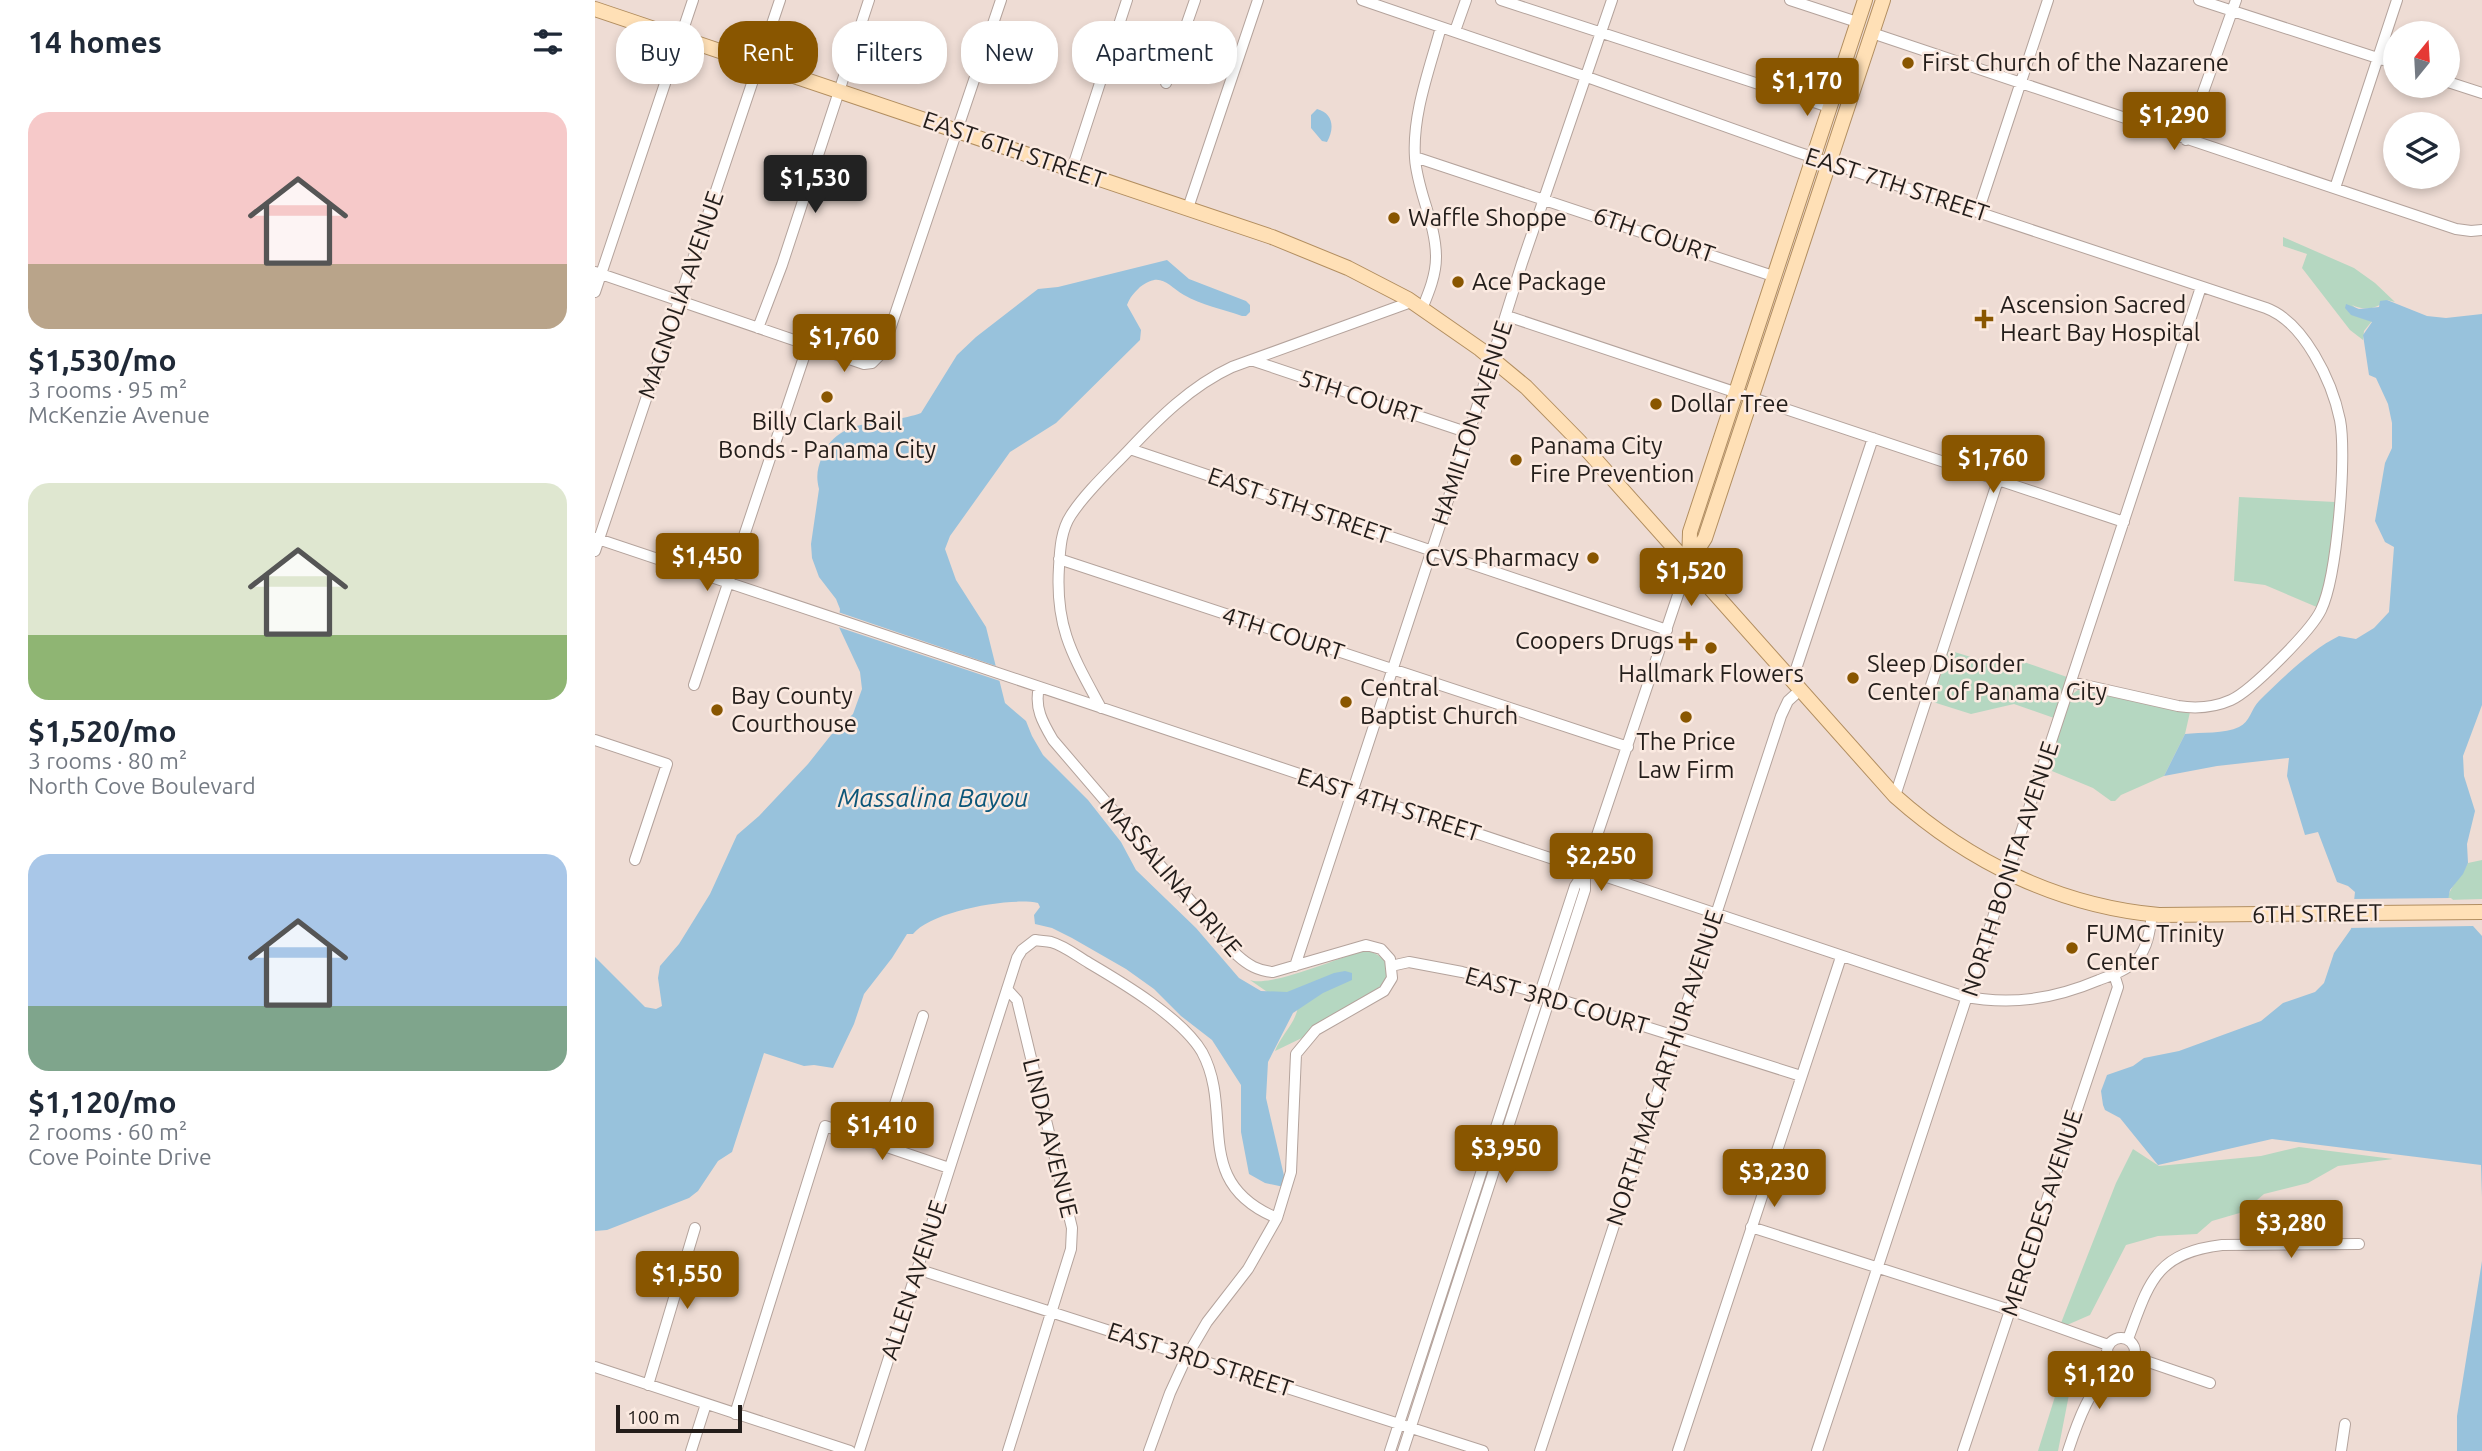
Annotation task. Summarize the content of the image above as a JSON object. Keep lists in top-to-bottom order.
{
  "streets": {
    "main road": ["EAST 6TH STREET", "6TH STREET"],
    "street": [
      "EAST 7TH STREET",
      "6TH COURT",
      "MAGNOLIA AVENUE",
      "5TH COURT",
      "HAMILTON AVENUE",
      "EAST 5TH STREET",
      "4TH COURT",
      "EAST 4TH STREET",
      "NORTH BONITA AVENUE",
      "MASSALINA DRIVE",
      "EAST 3RD COURT",
      "NORTH MAC ARTHUR AVENUE",
      "LINDA AVENUE",
      "MERCEDES AVENUE",
      "ALLEN AVENUE",
      "EAST 3RD STREET"
    ]
  },
  "crossings": [
    ["EAST 6TH STREET", "HAMILTON AVENUE"],
    ["EAST 6TH STREET", "6TH STREET"],
    ["EAST 7TH STREET", "HAMILTON AVENUE"],
    ["EAST 7TH STREET", "NORTH BONITA AVENUE"],
    ["6TH COURT", "HAMILTON AVENUE"],
    ["MAGNOLIA AVENUE", "EAST 4TH STREET"],
    ["5TH COURT", "HAMILTON AVENUE"],
    ["HAMILTON AVENUE", "EAST 5TH STREET"],
    ["HAMILTON AVENUE", "4TH COURT"],
    ["HAMILTON AVENUE", "EAST 4TH STREET"],
    ["HAMILTON AVENUE", "MASSALINA DRIVE"],
    ["EAST 4TH STREET", "NORTH BONITA AVENUE"],
    ["EAST 4TH STREET", "MASSALINA DRIVE"],
    ["EAST 4TH STREET", "6TH STREET"],
    ["EAST 4TH STREET", "NORTH MAC ARTHUR AVENUE"],
    ["EAST 4TH STREET", "MERCEDES AVENUE"],
    ["NORTH BONITA AVENUE", "6TH STREET"],
    ["MASSALINA DRIVE", "EAST 3RD COURT"],
    ["6TH STREET", "NORTH MAC ARTHUR AVENUE"],
    ["EAST 3RD COURT", "NORTH MAC ARTHUR AVENUE"],
    ["LINDA AVENUE", "ALLEN AVENUE"],
    ["LINDA AVENUE", "EAST 3RD STREET"],
    ["ALLEN AVENUE", "EAST 3RD STREET"]
  ],
  "water": ["Massalina Bayou"],
  "places": {
    "other": [
      "First Church of the Nazarene",
      "Waffle Shoppe",
      "Ace Package",
      "Billy Clark Bail Bonds - Panama City",
      "Dollar Tree",
      "Panama City Fire Prevention",
      "CVS Pharmacy",
      "Hallmark Flowers",
      "Sleep Disorder Center of Panama City",
      "Central Baptist Church",
      "Bay County Courthouse",
      "The Price Law Firm",
      "FUMC Trinity Center"
    ],
    "health": ["Ascension Sacred Heart Bay Hospital", "Coopers Drugs"]
  },
  "scale_bar": "100 m",
  "north": "top",
  "page": {
    "heading": "14 homes",
    "chip": [
      "Buy",
      "Rent",
      "Filters",
      "New",
      "Apartment"
    ],
    "price": [
      "$1,170",
      "$1,290",
      "$1,530",
      "$1,760",
      "$1,760",
      "$1,450",
      "$1,520",
      "$2,250",
      "$1,410",
      "$3,950",
      "$3,230",
      "$3,280",
      "$1,550",
      "$1,120"
    ],
    "list": [
      {
        "name": "$1,530/mo",
        "note": "3 rooms · 95 m² · McKenzie Avenue"
      },
      {
        "name": "$1,520/mo",
        "note": "3 rooms · 80 m² · North Cove Boulevard"
      },
      {
        "name": "$1,120/mo",
        "note": "2 rooms · 60 m² · Cove Pointe Drive"
      }
    ],
    "scale": "100 m"
  }
}
